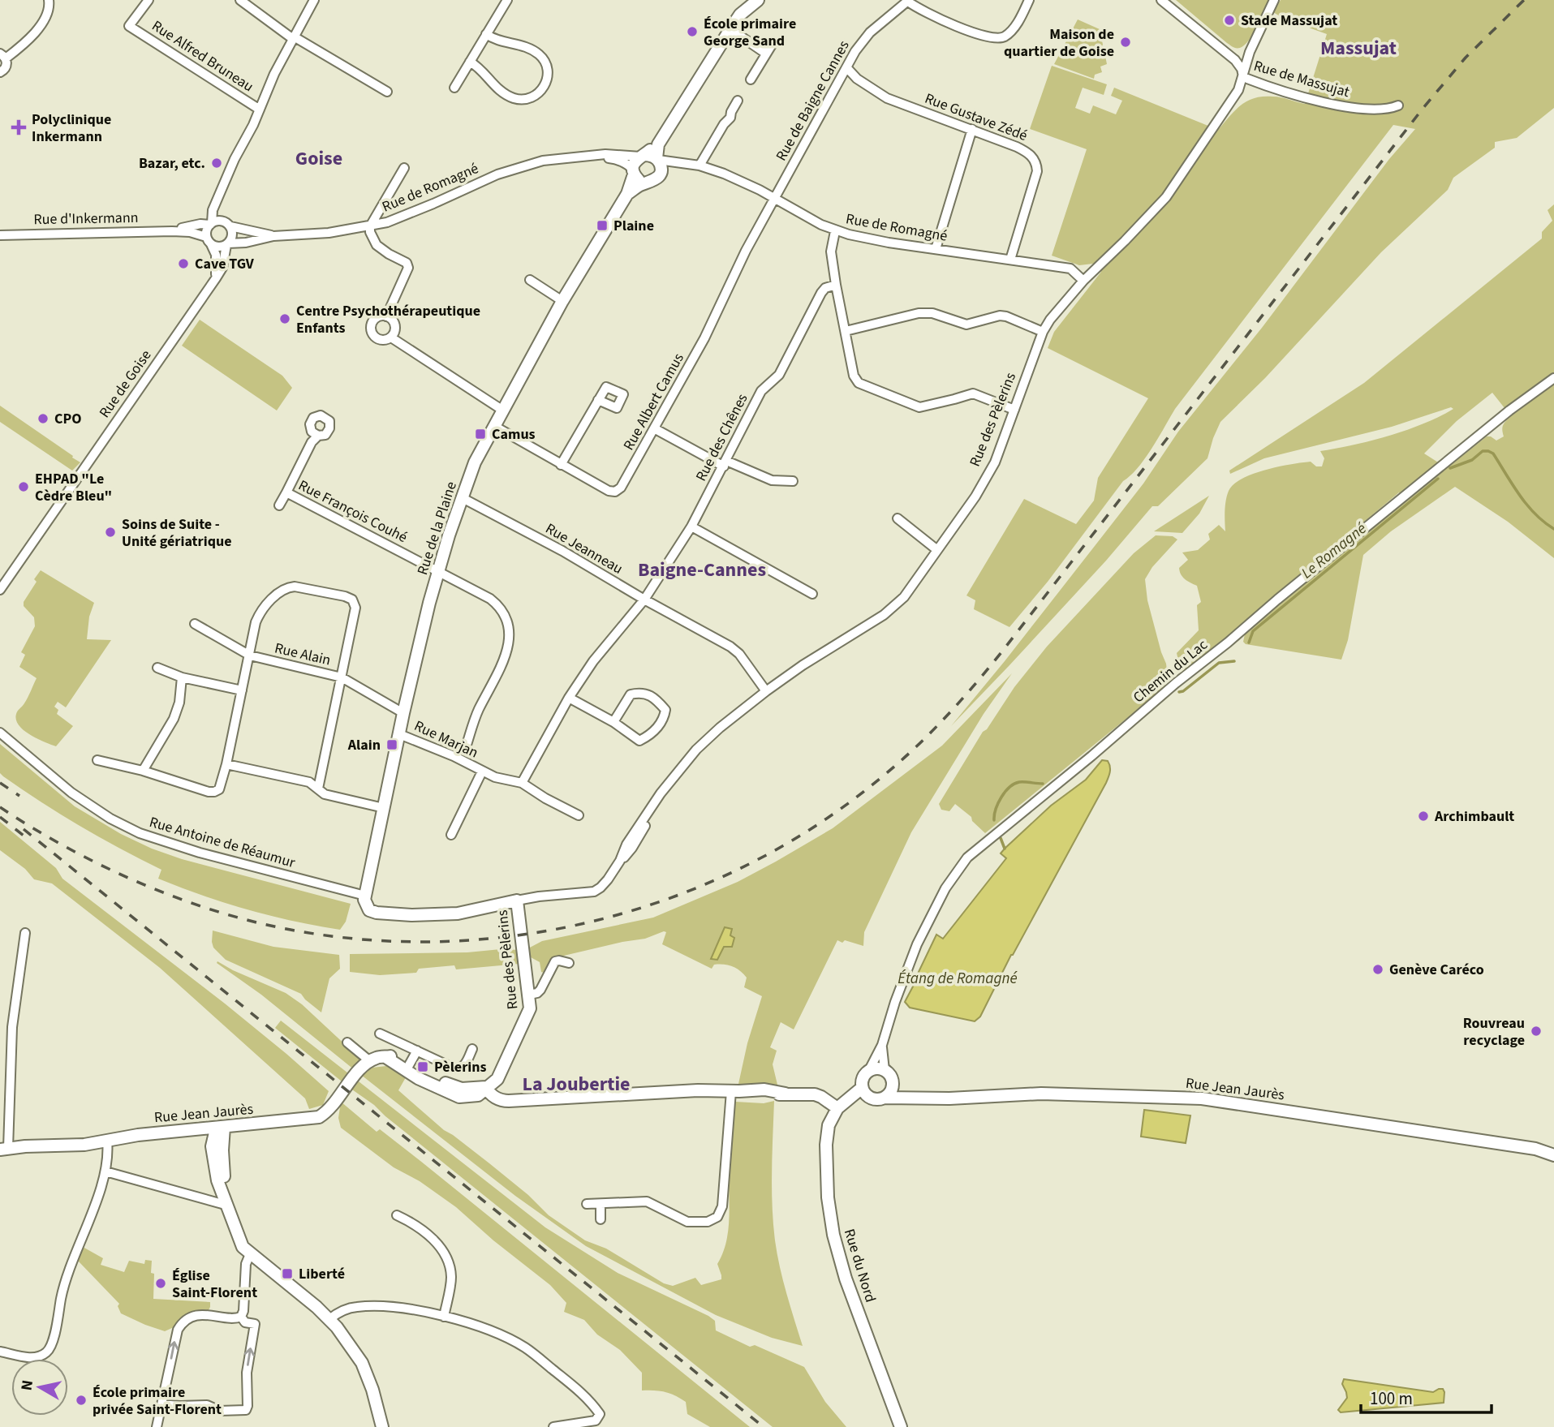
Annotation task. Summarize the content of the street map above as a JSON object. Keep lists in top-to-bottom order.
{
  "streets": {
    "street": [
      "Rue Alfred Bruneau",
      "Rue de Massujat",
      "Rue de Baigne Cannes",
      "Rue Gustave Zédé",
      "Rue de Romagné",
      "Rue d'Inkermann",
      "Rue de Goise",
      "Rue Albert Camus",
      "Rue des Pèlerins",
      "Rue des Chênes",
      "Rue François Couhé",
      "Rue de la Plaine",
      "Rue Jeanneau",
      "Rue Alain",
      "Chemin du Lac",
      "Rue Marjan",
      "Rue Antoine de Réaumur",
      "Rue Jean Jaurès",
      "Rue du Nord"
    ]
  },
  "crossings": [
    ["Rue de Massujat", "Rue des Pèlerins"],
    ["Rue de Baigne Cannes", "Rue Gustave Zédé"],
    ["Rue de Baigne Cannes", "Rue de Romagné"],
    ["Rue de Baigne Cannes", "Rue Albert Camus"],
    ["Rue Gustave Zédé", "Rue de Romagné"],
    ["Rue de Romagné", "Rue d'Inkermann"],
    ["Rue de Romagné", "Rue de Goise"],
    ["Rue de Romagné", "Rue Albert Camus"],
    ["Rue de Romagné", "Rue des Pèlerins"],
    ["Rue de Romagné", "Rue de la Plaine"],
    ["Rue d'Inkermann", "Rue de Goise"],
    ["Rue Albert Camus", "Rue de la Plaine"],
    ["Rue des Pèlerins", "Rue Jeanneau"],
    ["Rue des Chênes", "Rue Jeanneau"],
    ["Rue des Chênes", "Rue Marjan"],
    ["Rue François Couhé", "Rue de la Plaine"],
    ["Rue de la Plaine", "Rue Jeanneau"],
    ["Rue de la Plaine", "Rue Alain"],
    ["Rue de la Plaine", "Rue Marjan"],
    ["Rue de la Plaine", "Rue Antoine de Réaumur"],
    ["Chemin du Lac", "Rue Jean Jaurès"]
  ],
  "districts": [
    "Massujat",
    "Goise",
    "Baigne-Cannes",
    "La Joubertie"
  ],
  "water": ["Le Romagné", "Étang de Romagné"],
  "places": {
    "other": [
      "Stade Massujat",
      "École primaire George Sand",
      "Maison de quartier de Goise",
      "Bazar, etc.",
      "Cave TGV",
      "Centre Psychothérapeutique Enfants",
      "CPO",
      "EHPAD \"Le Cèdre Bleu\"",
      "Soins de Suite - Unité gériatrique",
      "Archimbault",
      "Genève Caréco",
      "Rouvreau recyclage",
      "Église Saint-Florent",
      "École primaire privée Saint-Florent"
    ],
    "health": ["Polyclinique Inkermann"],
    "transit": [
      "Plaine",
      "Camus",
      "Alain",
      "Pèlerins",
      "Liberté"
    ]
  },
  "scale_bar": "100 m",
  "north": "left"
}
